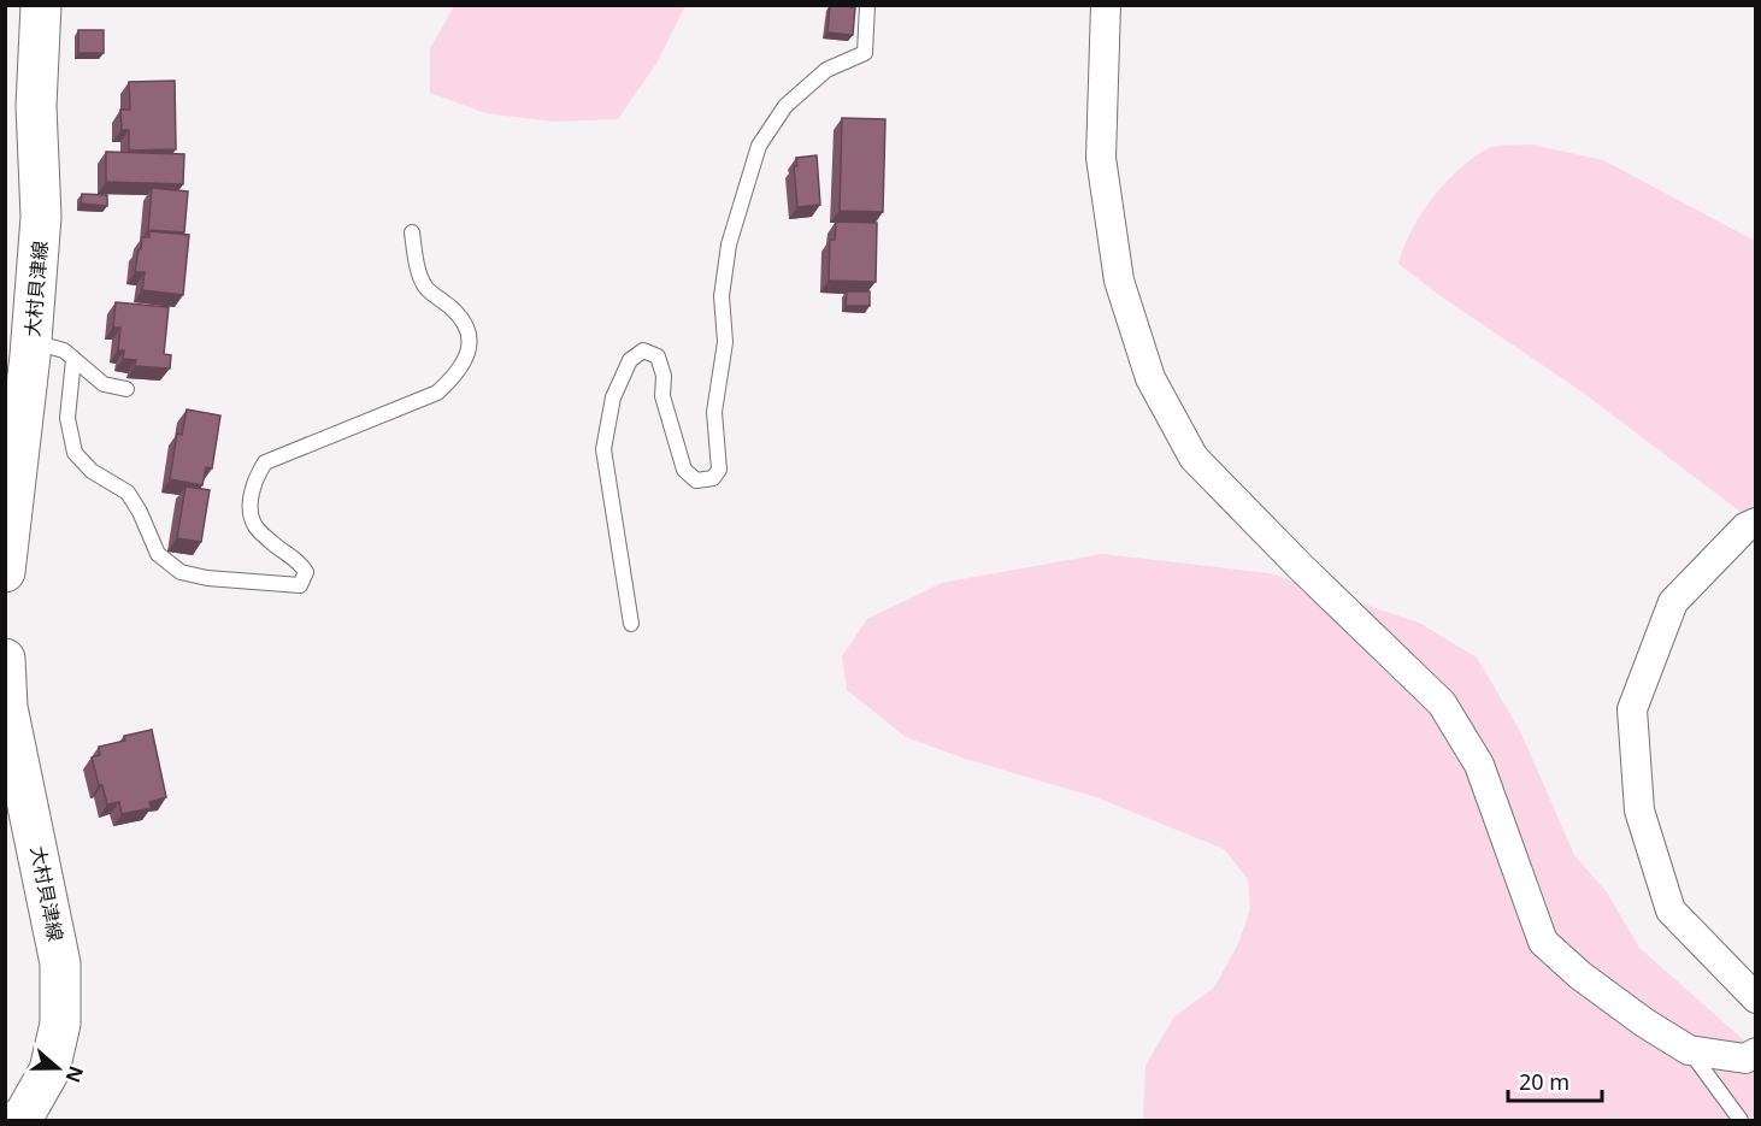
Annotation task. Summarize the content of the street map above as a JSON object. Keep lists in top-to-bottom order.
{
  "streets": {
    "main road": ["大村貝津線"]
  },
  "scale_bar": "20 m",
  "north": "right"
}
